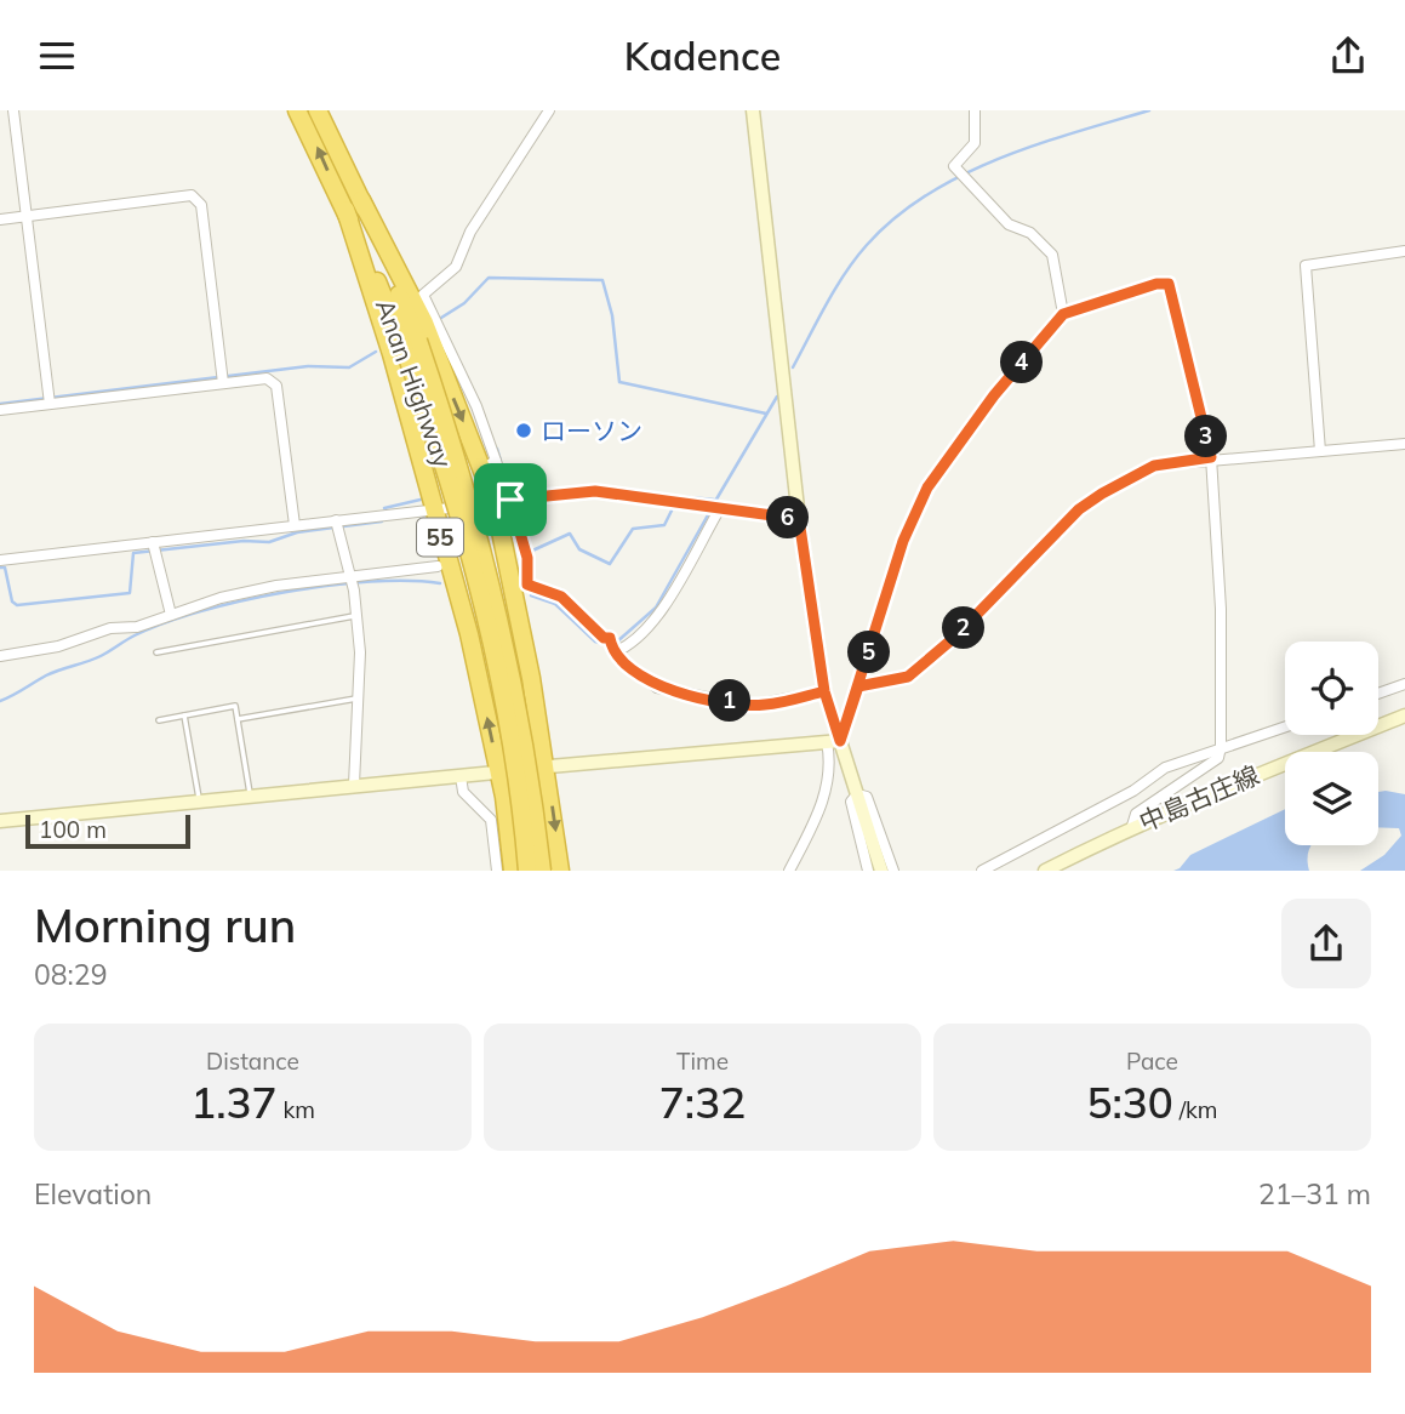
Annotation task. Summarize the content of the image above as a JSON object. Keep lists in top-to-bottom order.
{
  "streets": {
    "highway": ["Anan Highway", "55"],
    "street": ["中島古庄線"]
  },
  "crossings": [
    ["Anan Highway", "55"]
  ],
  "places": ["ローソン"],
  "scale_bar": "100 m",
  "page": {
    "header": "Kadence",
    "pins": [
      "4",
      "3",
      "6",
      "2",
      "5",
      "1"
    ],
    "scale": "100 m",
    "heading": ["Morning run", "08:29"],
    "stats": [
      ["Distance", "1.37 km"],
      ["Time", "7:32"],
      ["Pace", "5:30 /km"]
    ],
    "chart": ["Elevation", "21–31 m"]
  }
}
